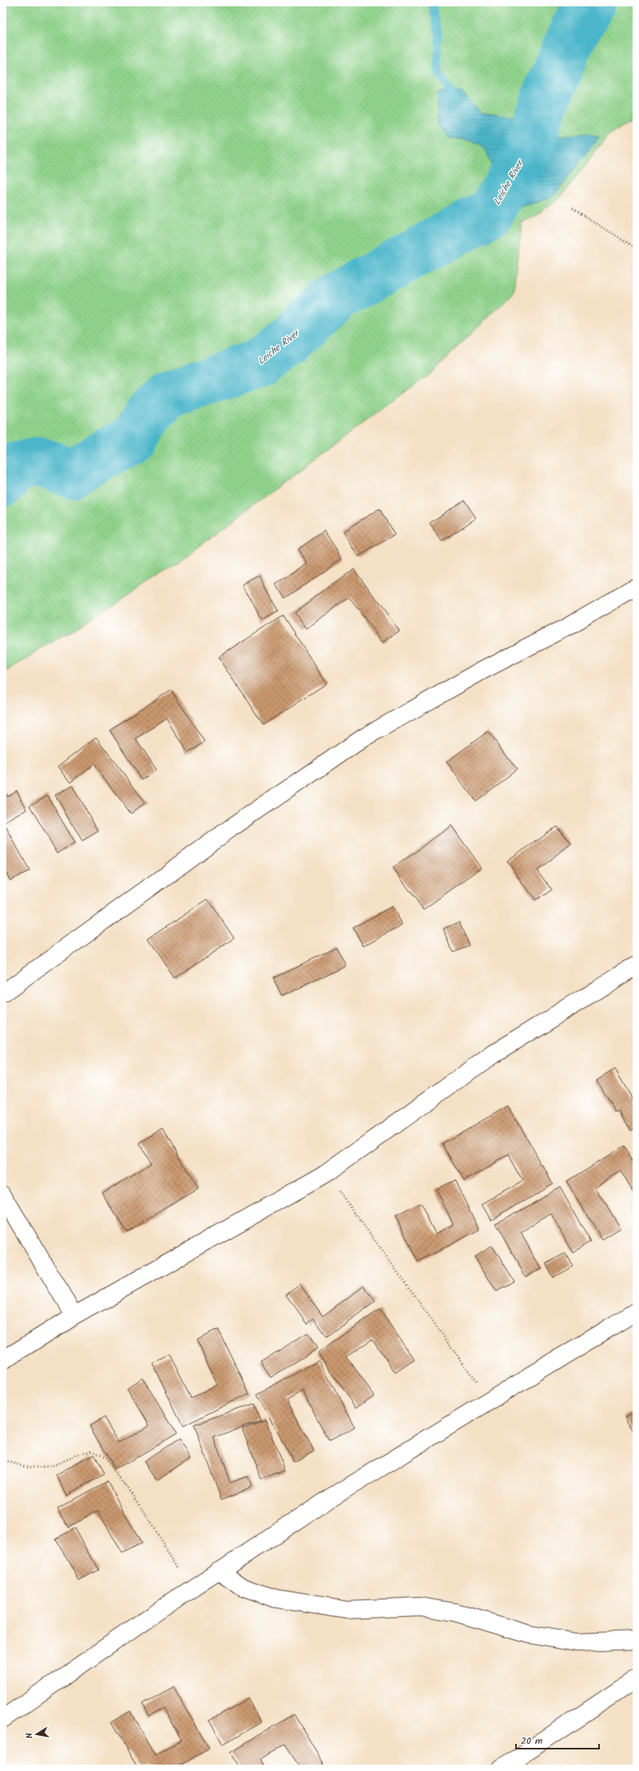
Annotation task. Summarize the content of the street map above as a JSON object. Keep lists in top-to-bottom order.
{
  "water": ["Leiche River"],
  "scale_bar": "20 m",
  "north": "left"
}
